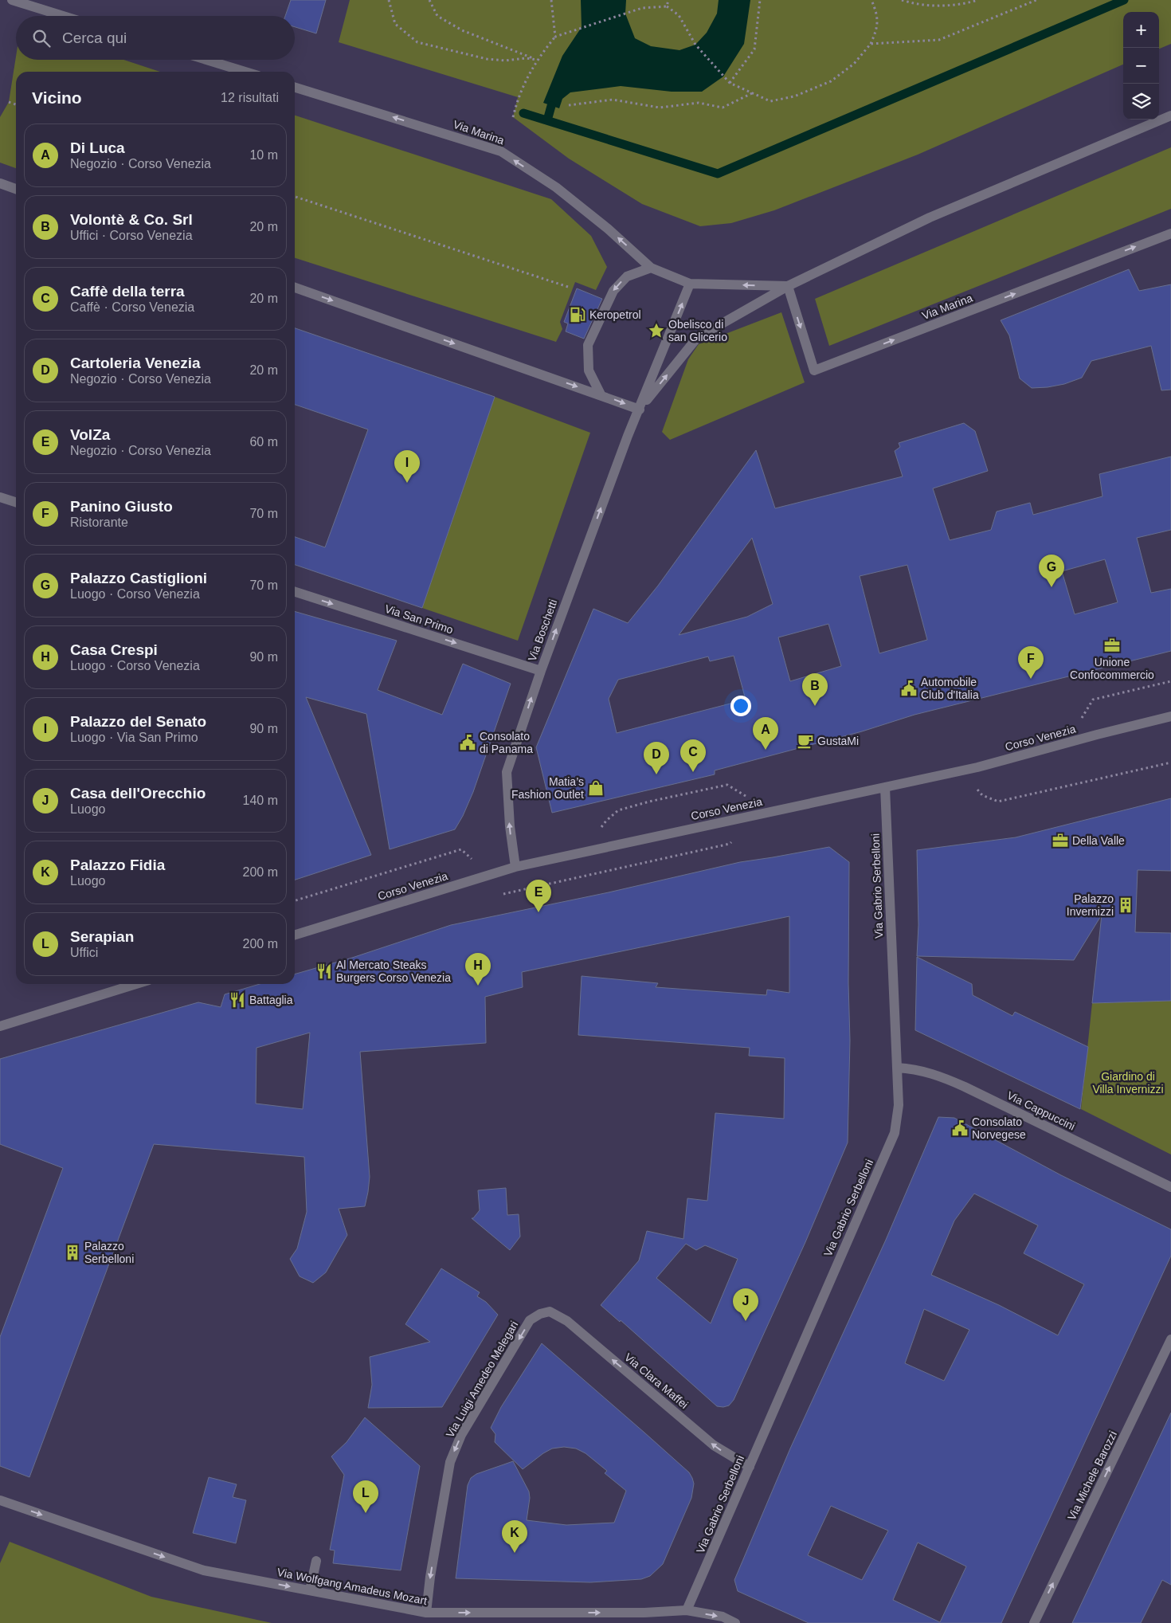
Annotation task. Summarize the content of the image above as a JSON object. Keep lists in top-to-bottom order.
{
  "streets": {
    "street": [
      "Via Marina",
      "Via San Primo",
      "Via Boschetti",
      "Corso Venezia",
      "Via Gabrio Serbelloni",
      "Via Cappuccini",
      "Via Luigi Amedeo Melegari",
      "Via Clara Maffei",
      "Via Michele Barozzi",
      "Via Wolfgang Amadeus Mozart"
    ]
  },
  "crossings": [
    ["Via Marina", "Via Boschetti"],
    ["Via San Primo", "Via Boschetti"],
    ["Via Boschetti", "Corso Venezia"],
    ["Corso Venezia", "Via Gabrio Serbelloni"],
    ["Via Gabrio Serbelloni", "Via Cappuccini"],
    ["Via Gabrio Serbelloni", "Via Clara Maffei"],
    ["Via Gabrio Serbelloni", "Via Wolfgang Amadeus Mozart"],
    ["Via Luigi Amedeo Melegari", "Via Clara Maffei"],
    ["Via Luigi Amedeo Melegari", "Via Wolfgang Amadeus Mozart"]
  ],
  "one_way": [
    "Via San Primo",
    "Via Boschetti",
    "Via Luigi Amedeo Melegari",
    "Via Clara Maffei",
    "Via Michele Barozzi",
    "Via Wolfgang Amadeus Mozart"
  ],
  "parks": ["Giardino di Villa Invernizzi"],
  "places": {
    "fuel station": ["Keropetrol"],
    "place": ["Obelisco di san Glicerio"],
    "office": ["Unione Confocommercio", "Della Valle"],
    "public building": ["Automobile Club d'Italia", "Consolato di Panama", "Consolato Norvegese"],
    "cafe": ["GustaMi"],
    "shop": ["Matia’s Fashion Outlet"],
    "building": ["Palazzo Invernizzi", "Palazzo Serbelloni"],
    "restaurant": ["Al Mercato Steaks Burgers Corso Venezia", "Battaglia"]
  },
  "page": {
    "map_buttons": ["+", "−"],
    "search": "Cerca qui",
    "heading": ["Vicino", "12 risultati"],
    "list": [
      {
        "mark": "A",
        "name": "Di Luca",
        "note": "Negozio · Corso Venezia",
        "value": "10 m"
      },
      {
        "mark": "B",
        "name": "Volontè & Co. Srl",
        "note": "Uffici · Corso Venezia",
        "value": "20 m"
      },
      {
        "mark": "C",
        "name": "Caffè della terra",
        "note": "Caffè · Corso Venezia",
        "value": "20 m"
      },
      {
        "mark": "D",
        "name": "Cartoleria Venezia",
        "note": "Negozio · Corso Venezia",
        "value": "20 m"
      },
      {
        "mark": "E",
        "name": "VolZa",
        "note": "Negozio · Corso Venezia",
        "value": "60 m"
      },
      {
        "mark": "F",
        "name": "Panino Giusto",
        "note": "Ristorante",
        "value": "70 m"
      },
      {
        "mark": "G",
        "name": "Palazzo Castiglioni",
        "note": "Luogo · Corso Venezia",
        "value": "70 m"
      },
      {
        "mark": "H",
        "name": "Casa Crespi",
        "note": "Luogo · Corso Venezia",
        "value": "90 m"
      },
      {
        "mark": "I",
        "name": "Palazzo del Senato",
        "note": "Luogo · Via San Primo",
        "value": "90 m"
      },
      {
        "mark": "J",
        "name": "Casa dell'Orecchio",
        "note": "Luogo",
        "value": "140 m"
      },
      {
        "mark": "K",
        "name": "Palazzo Fidia",
        "note": "Luogo",
        "value": "200 m"
      },
      {
        "mark": "L",
        "name": "Serapian",
        "note": "Uffici",
        "value": "200 m"
      }
    ],
    "pins": [
      "I",
      "G",
      "F",
      "B",
      "A",
      "C",
      "D",
      "E",
      "H",
      "J",
      "L",
      "K"
    ]
  }
}
